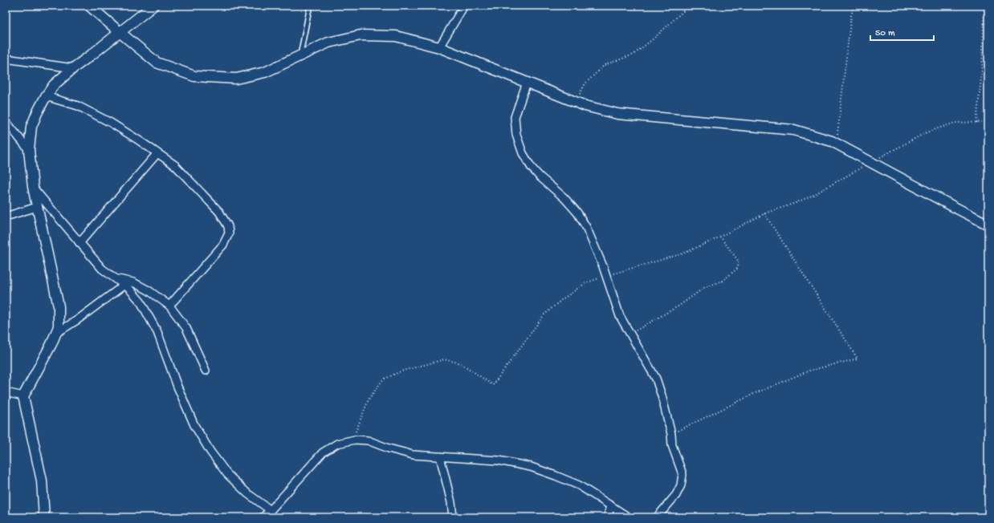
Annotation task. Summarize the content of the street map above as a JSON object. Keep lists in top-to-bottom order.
{
  "scale_bar": "50 m"
}
